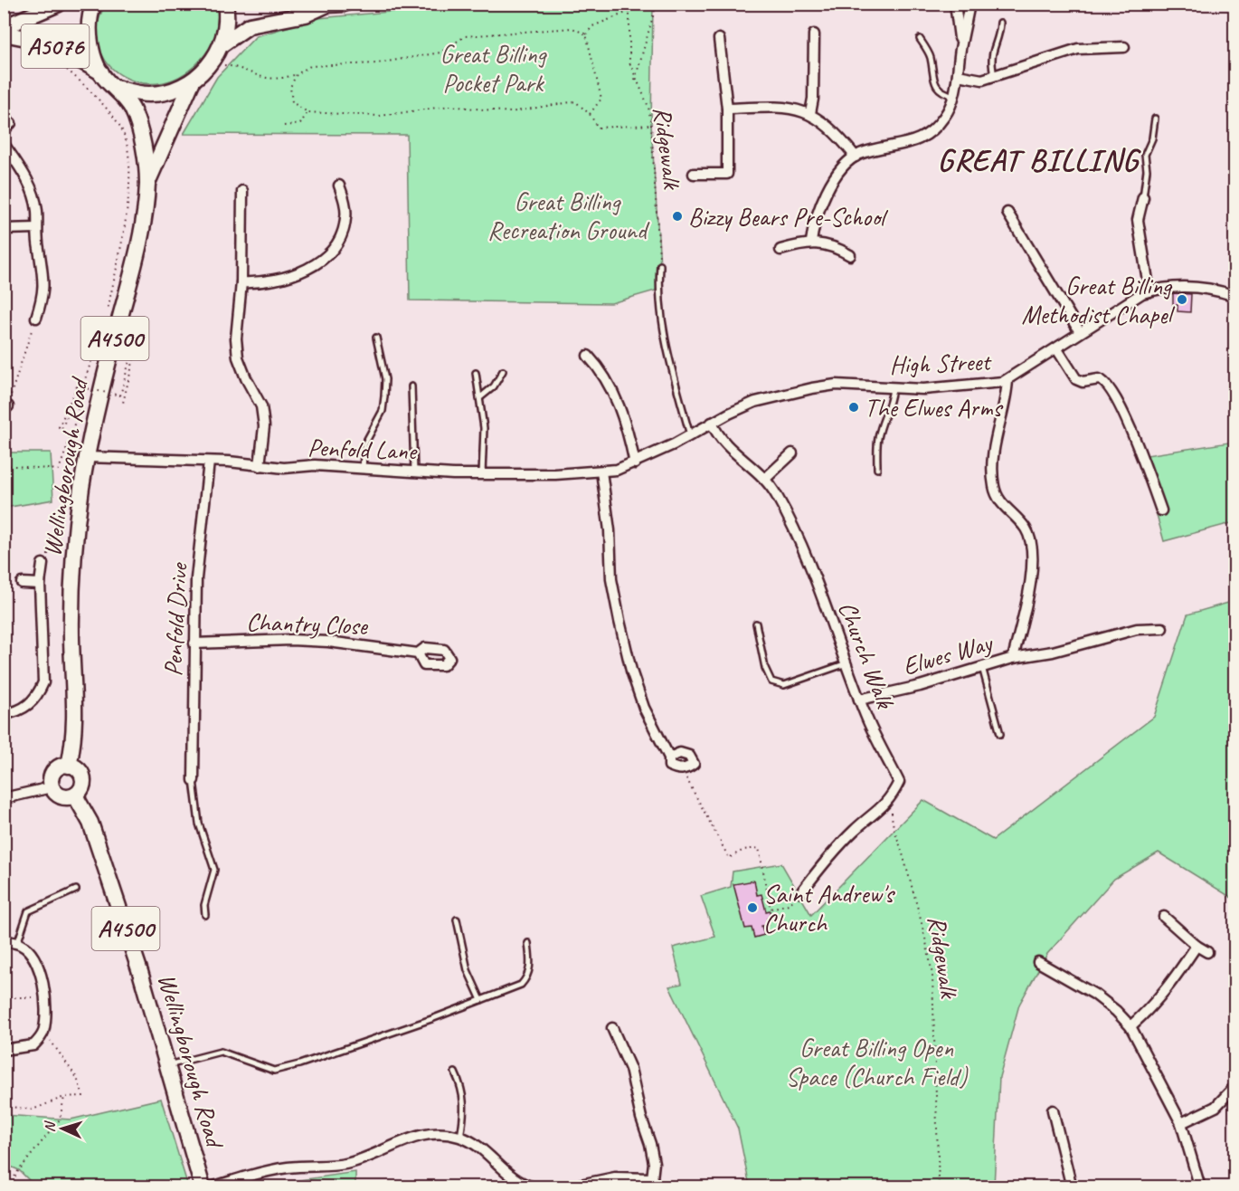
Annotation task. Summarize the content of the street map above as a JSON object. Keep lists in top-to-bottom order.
{
  "streets": {
    "main road": ["A5076", "A4500", "Wellingborough Road"],
    "street": [
      "High Street",
      "Penfold Lane",
      "Penfold Drive",
      "Chantry Close",
      "Church Walk",
      "Elwes Way"
    ],
    "path": ["Ridgewalk"]
  },
  "crossings": [
    ["A5076", "Wellingborough Road"],
    ["Ridgewalk", "Church Walk"],
    ["High Street", "Penfold Lane"],
    ["High Street", "Church Walk"],
    ["High Street", "Elwes Way"],
    ["Penfold Lane", "Wellingborough Road"],
    ["Penfold Lane", "Penfold Drive"],
    ["Penfold Drive", "Chantry Close"],
    ["Church Walk", "Elwes Way"]
  ],
  "districts": ["GREAT BILLING"],
  "parks": ["Great Billing Pocket Park", "Great Billing Recreation Ground", "Great Billing Open Space (Church Field)"],
  "places": [
    "Bizzy Bears Pre-School",
    "Great Billing Methodist Chapel",
    "The Elwes Arms",
    "Saint Andrew's Church"
  ],
  "north": "left"
}
